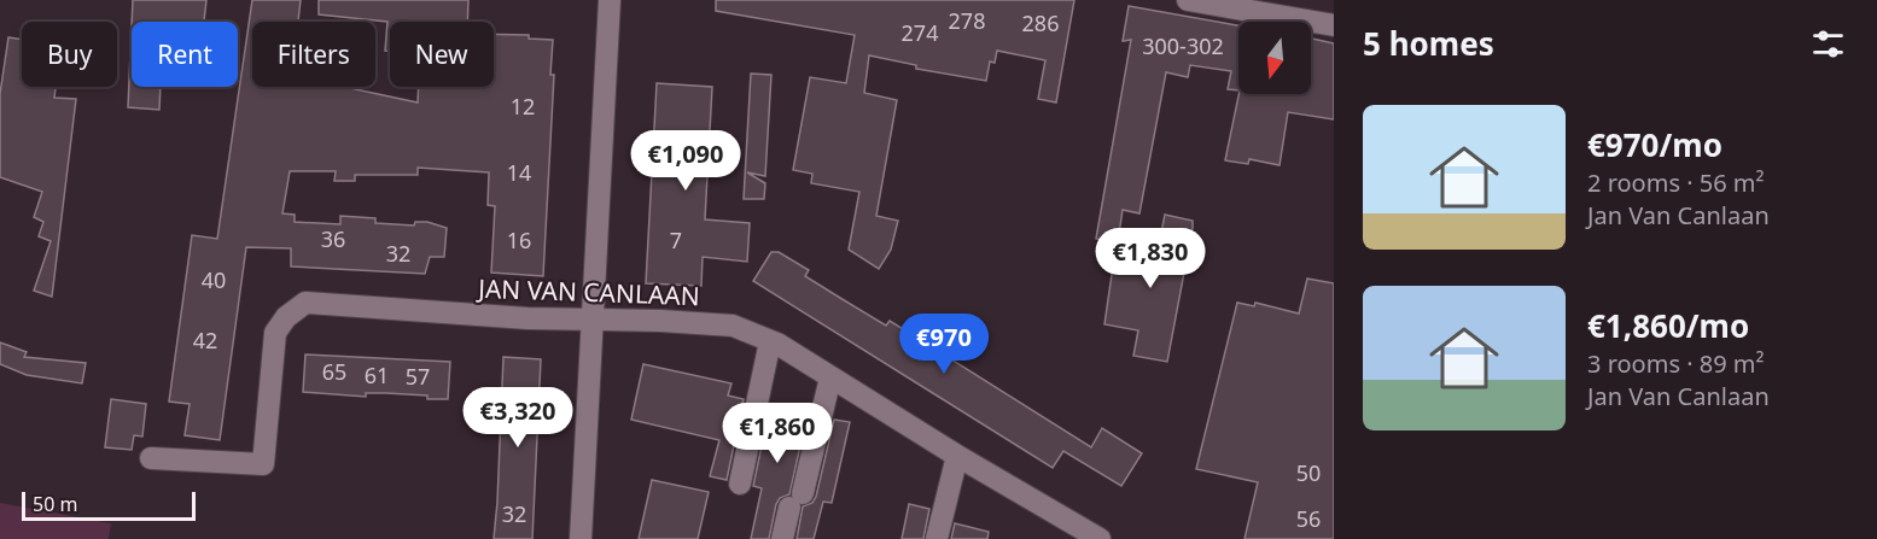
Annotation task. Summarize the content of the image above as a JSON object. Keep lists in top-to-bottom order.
{
  "streets": {
    "street": ["JAN VAN CANLAAN"]
  },
  "house_numbers": [
    "278",
    "286",
    "274",
    "300-302",
    "12",
    "14",
    "36",
    "16",
    "7",
    "32",
    "40",
    "42",
    "65",
    "61",
    "57",
    "50",
    "32",
    "56"
  ],
  "scale_bar": "50 m",
  "north": "bottom",
  "page": {
    "heading": "5 homes",
    "chip": [
      "Buy",
      "Rent",
      "Filters",
      "New"
    ],
    "list": [
      {
        "name": "€970/mo",
        "note": "2 rooms · 56 m² · Jan Van Canlaan"
      },
      {
        "name": "€1,860/mo",
        "note": "3 rooms · 89 m² · Jan Van Canlaan"
      }
    ],
    "price": [
      "€1,090",
      "€1,830",
      "€970",
      "€3,320",
      "€1,860"
    ],
    "scale": "50 m"
  }
}
